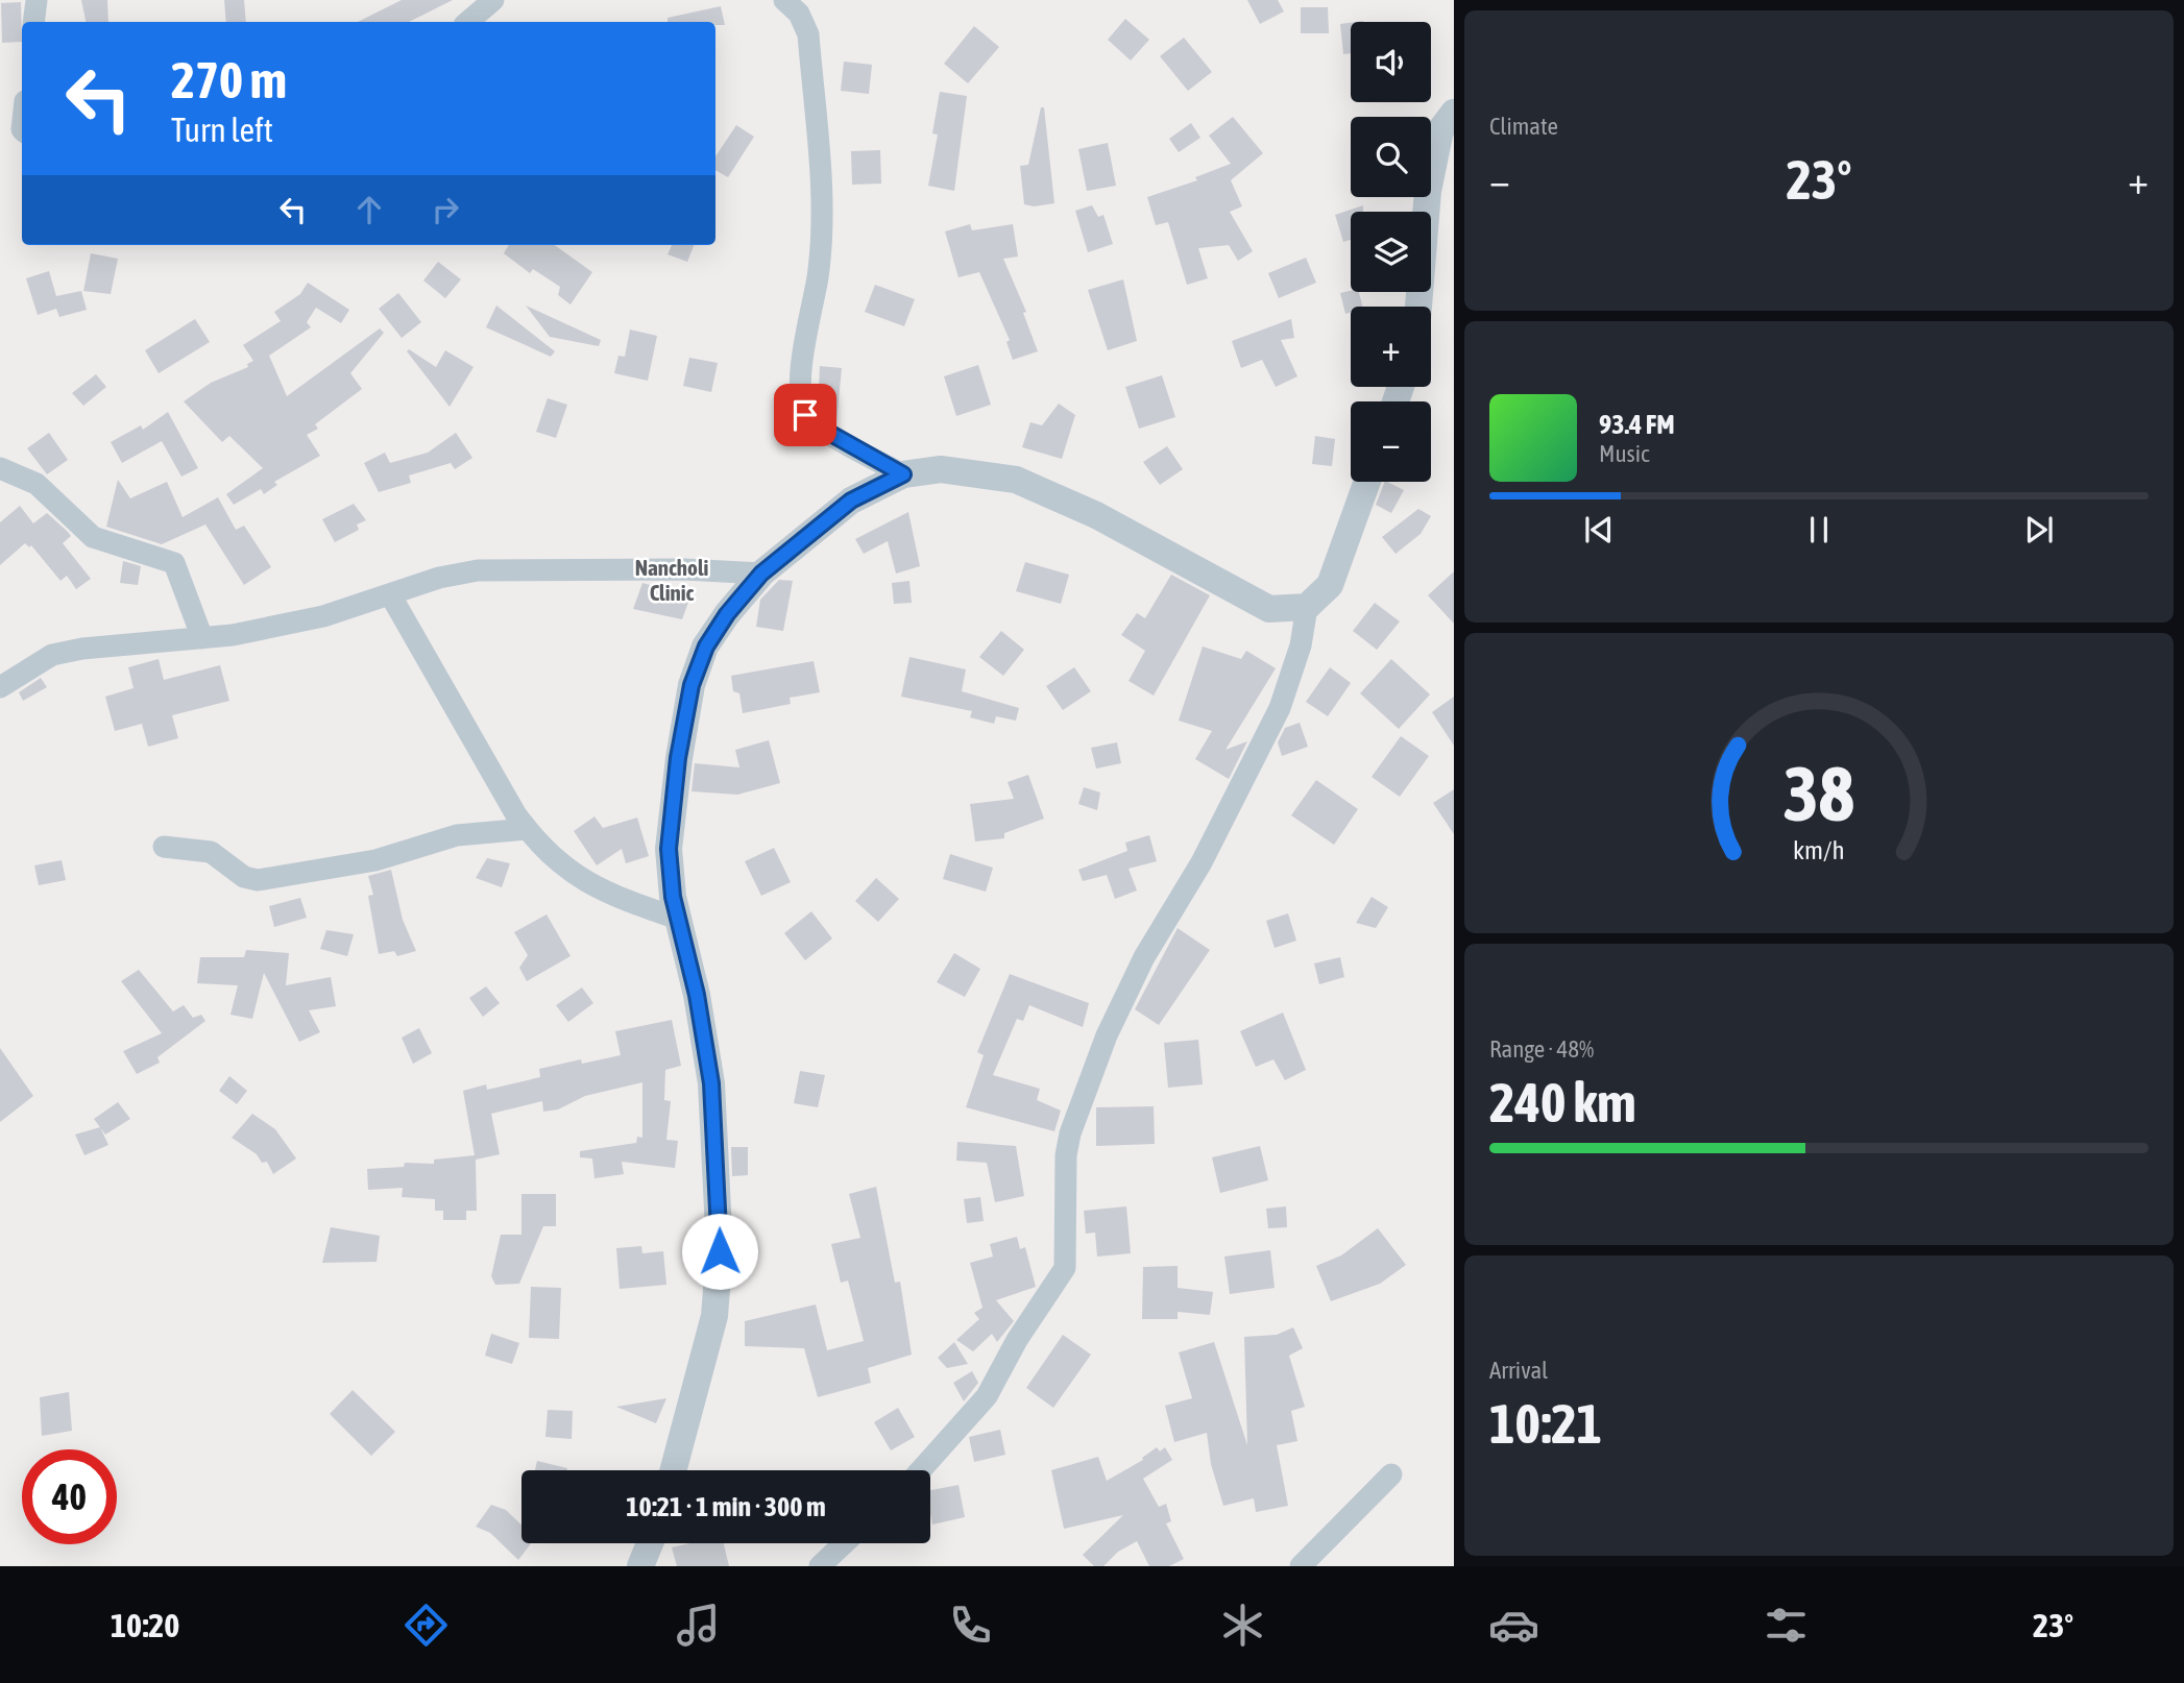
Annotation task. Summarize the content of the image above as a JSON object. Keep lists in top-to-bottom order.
{
  "districts": ["Nancholi Clinic"],
  "page": {
    "tile": [
      "Climate",
      ["Range · 48%", "240 km"],
      ["Arrival", "10:21"]
    ],
    "map_buttons": ["+", "−"],
    "turn": ["270 m", "Turn left"],
    "heat": ["−", "23°", "+"],
    "song": ["93.4 FM", "Music"],
    "limit": "40",
    "trip": "10:21 · 1 min · 300 m",
    "tabs": ["10:20", "23°"],
    "gauge": ["38", "km/h"]
  }
}
